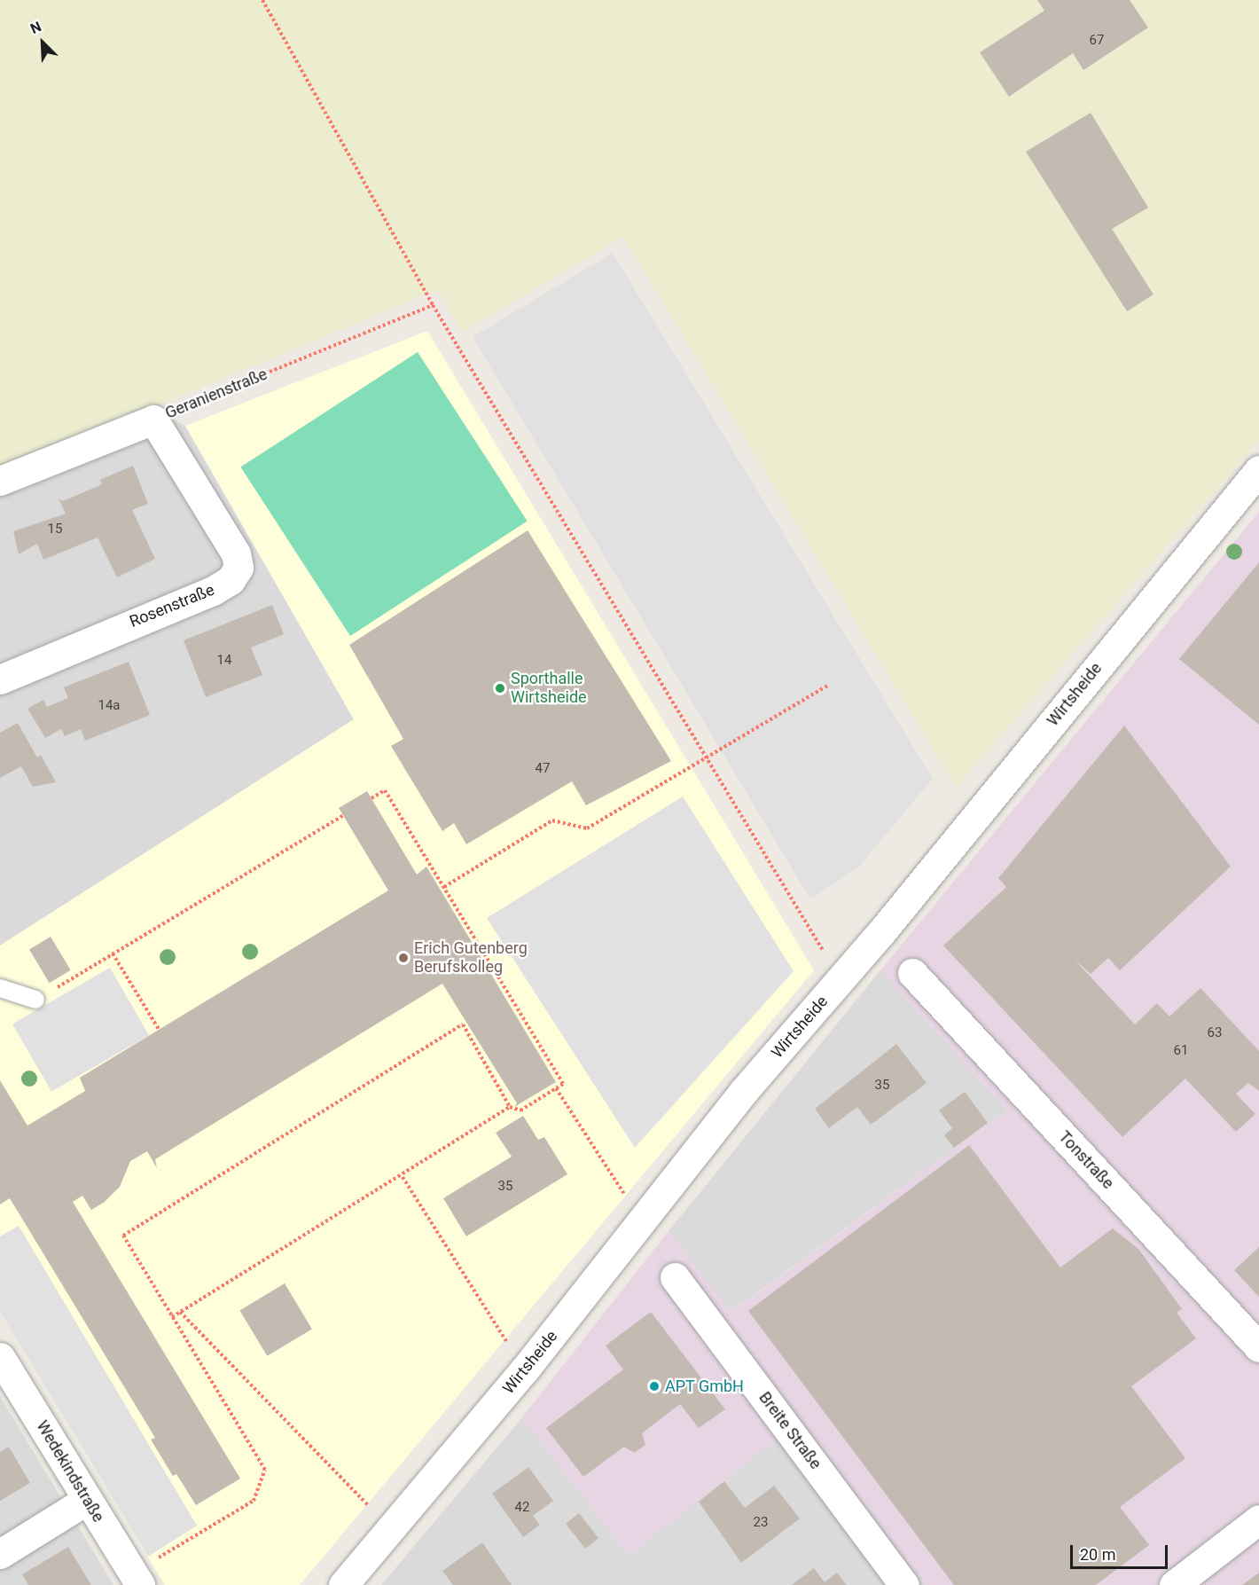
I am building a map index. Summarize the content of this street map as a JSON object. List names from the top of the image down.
{
  "streets": {
    "street": [
      "Geranienstraße",
      "Rosenstraße",
      "Wirtsheide",
      "Tonstraße",
      "Breite Straße",
      "Wedekindstraße"
    ]
  },
  "crossings": [
    ["Geranienstraße", "Rosenstraße"]
  ],
  "places": ["Sporthalle Wirtsheide", "Erich Gutenberg Berufskolleg", "APT GmbH"],
  "house_numbers": [
    "67",
    "15",
    "14",
    "14a",
    "47",
    "63",
    "61",
    "35",
    "35",
    "42",
    "23"
  ],
  "scale_bar": "20 m",
  "north": "top left"
}
